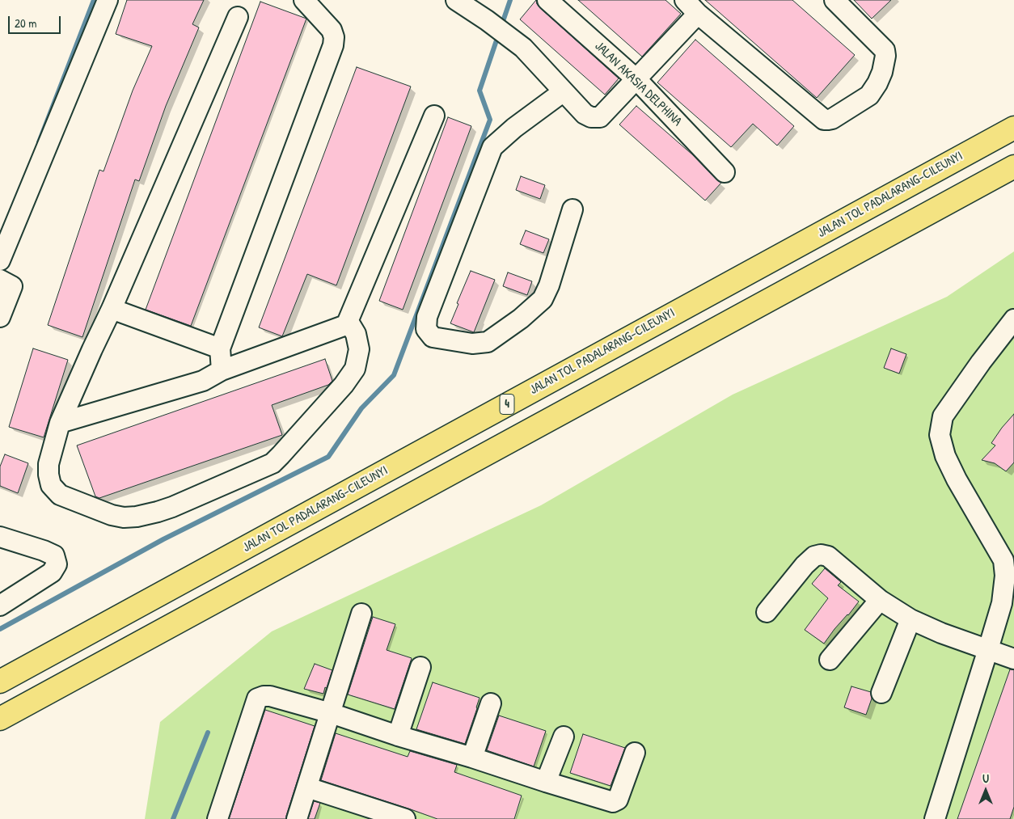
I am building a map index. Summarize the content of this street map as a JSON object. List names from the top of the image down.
{
  "streets": {
    "highway": ["JALAN TOL PADALARANG–CILEUNYI", "4"],
    "street": ["JALAN AKASIA DELPHINA"]
  },
  "scale_bar": "20 m",
  "north": "top"
}
